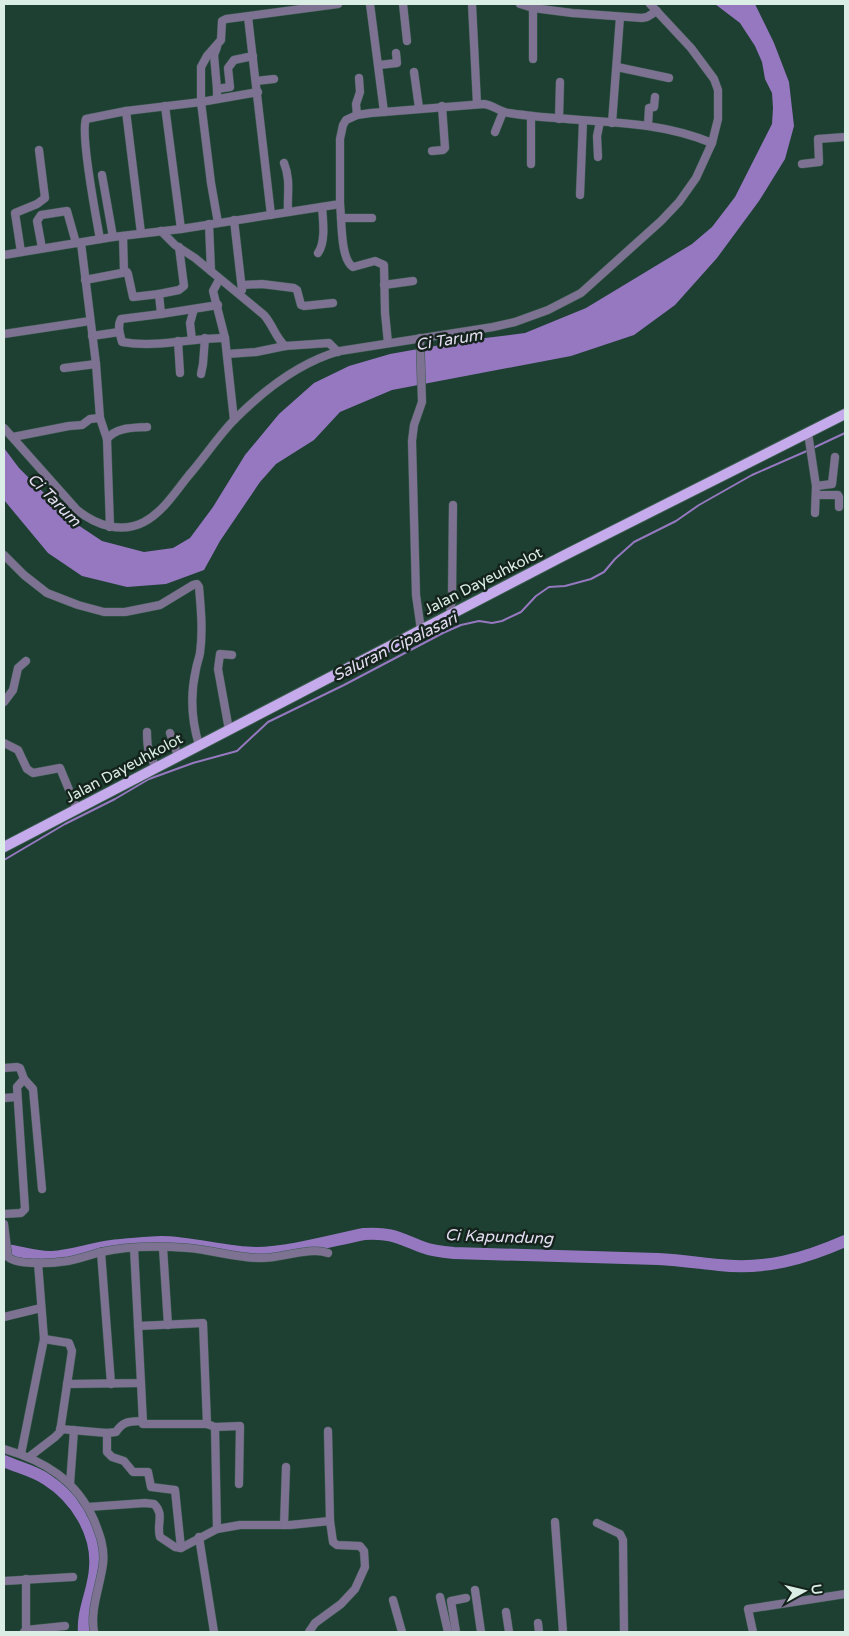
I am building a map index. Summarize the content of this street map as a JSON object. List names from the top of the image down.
{
  "streets": {
    "main road": ["Jalan Dayeuhkolot"]
  },
  "water": ["Ci Tarum", "Saluran Cipalasari", "Ci Kapundung"],
  "north": "right"
}
